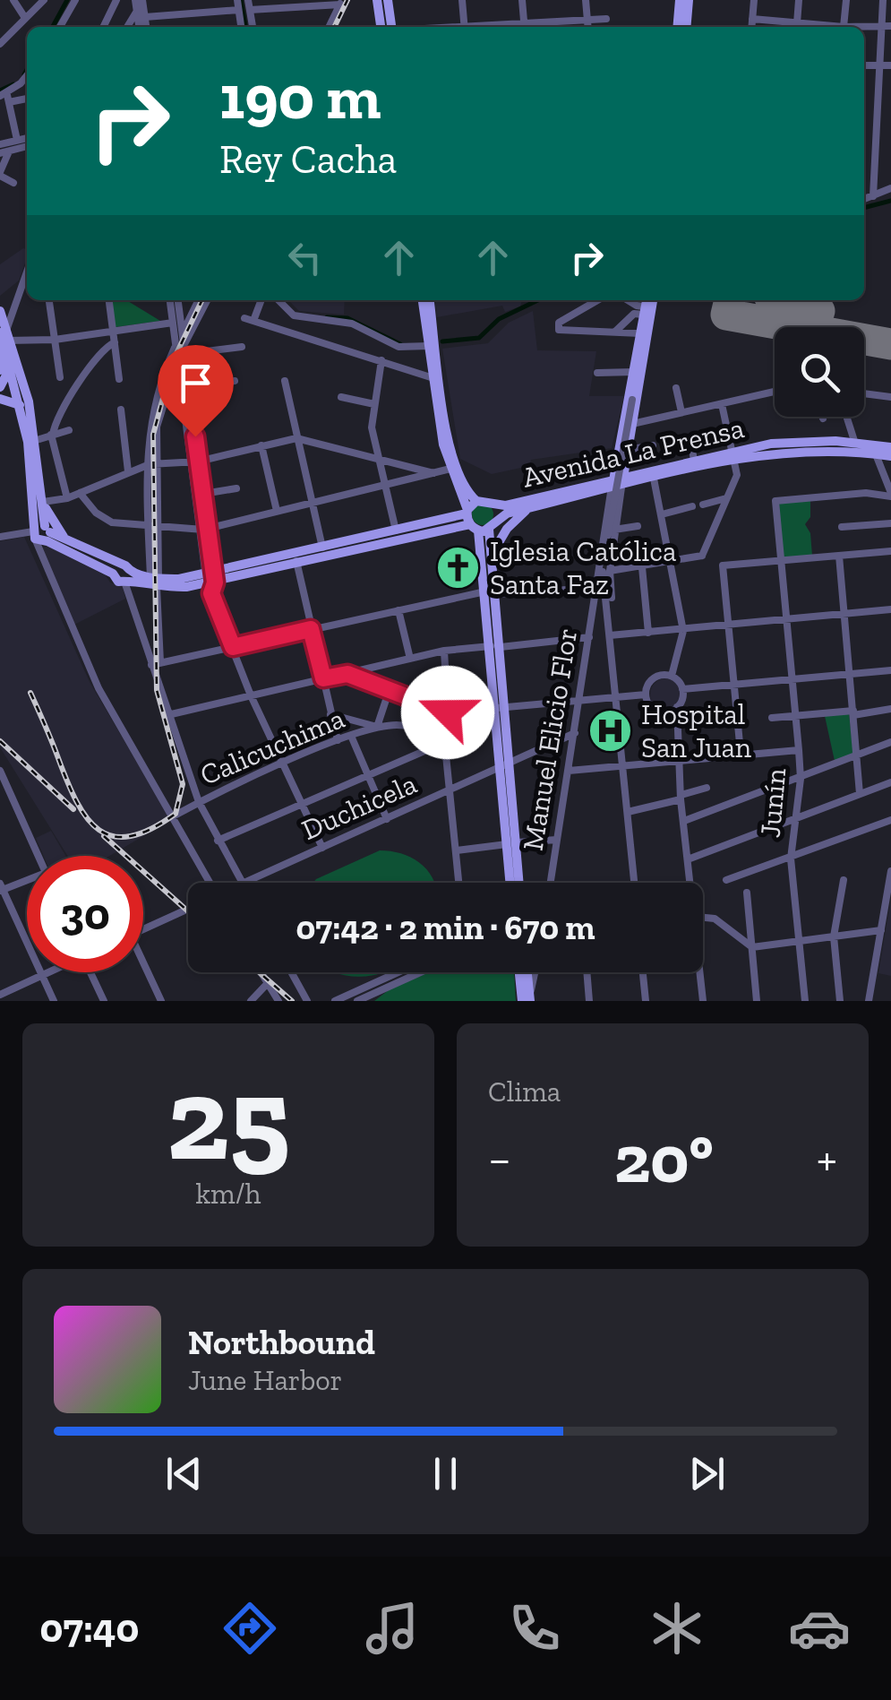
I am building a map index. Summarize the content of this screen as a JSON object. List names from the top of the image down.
{
  "streets": {
    "main road": ["Avenida La Prensa"],
    "street": [
      "Manuel Elicio Flor",
      "Calicuchima",
      "Junín",
      "Duchicela"
    ]
  },
  "crossings": [
    ["Avenida La Prensa", "Manuel Elicio Flor"],
    ["Manuel Elicio Flor", "Duchicela"]
  ],
  "places": {
    "church": ["Iglesia Católica Santa Faz"],
    "hospital": ["Hospital San Juan"]
  },
  "page": {
    "turn": ["190 m", "Rey Cacha"],
    "limit": "30",
    "trip": "07:42 · 2 min · 670 m",
    "tile": [
      ["25", "km/h"],
      "Clima"
    ],
    "heat": ["−", "20°", "+"],
    "song": ["Northbound", "June Harbor"],
    "tabs": "07:40"
  }
}
